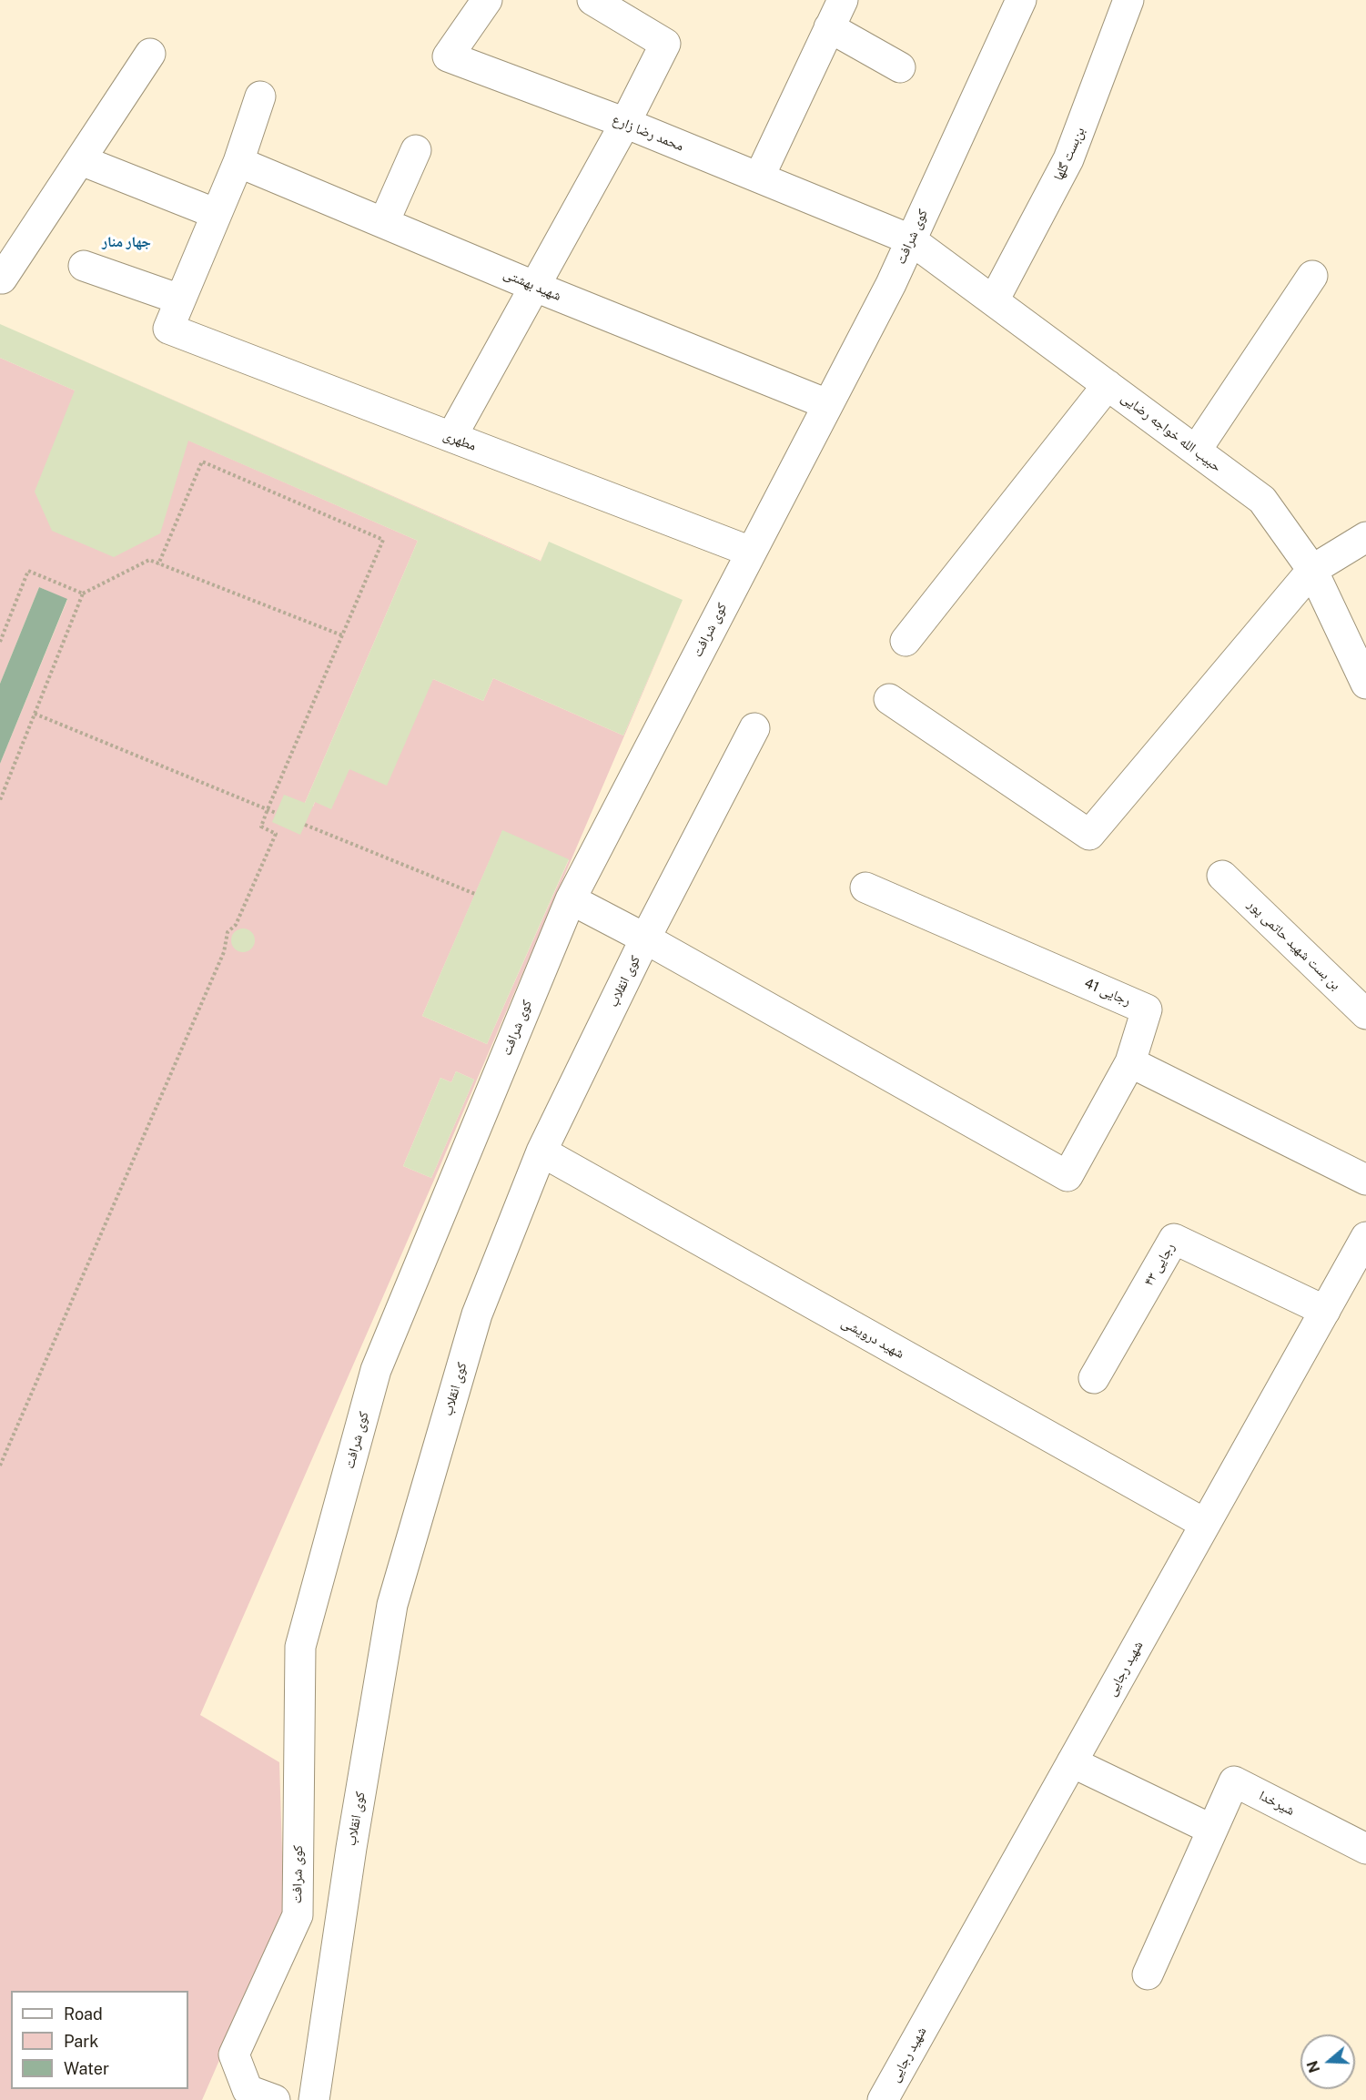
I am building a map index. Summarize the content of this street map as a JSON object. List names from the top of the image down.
{
  "streets": {
    "street": [
      "محمد رضا زارع",
      "بن‌بست گلها",
      "کوی شرافت",
      "شهید بهشتی",
      "حبیب الله خواجه رضایی",
      "مطهری",
      "بن بست شهید حاتمی پور",
      "کوی انقلاب",
      "رجایی 41",
      "رجایی ۴۳",
      "شهید درویشی",
      "شهید رجایی",
      "شیرخدا"
    ]
  },
  "crossings": [
    ["محمد رضا زارع", "کوی شرافت"],
    ["محمد رضا زارع", "حبیب الله خواجه رضایی"],
    ["بن‌بست گلها", "حبیب الله خواجه رضایی"],
    ["کوی شرافت", "شهید بهشتی"],
    ["کوی شرافت", "حبیب الله خواجه رضایی"],
    ["کوی شرافت", "مطهری"],
    ["کوی انقلاب", "شهید درویشی"],
    ["رجایی ۴۳", "شهید رجایی"],
    ["شهید درویشی", "شهید رجایی"]
  ],
  "districts": ["جهار منار"],
  "legend": ["Road", "Park", "Water"],
  "north": "left"
}
